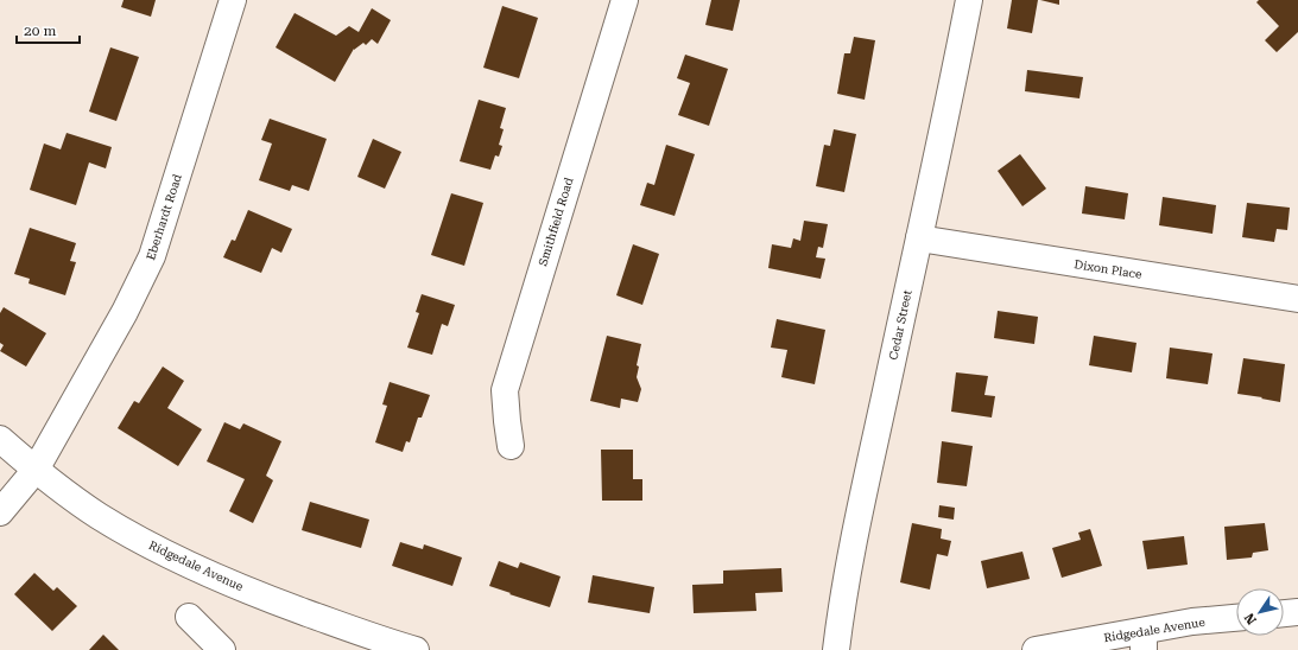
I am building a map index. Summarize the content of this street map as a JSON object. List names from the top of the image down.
{
  "streets": {
    "street": [
      "Eberhardt Road",
      "Smithfield Road",
      "Dixon Place",
      "Cedar Street",
      "Ridgedale Avenue"
    ]
  },
  "crossings": [
    ["Eberhardt Road", "Ridgedale Avenue"],
    ["Dixon Place", "Cedar Street"]
  ],
  "scale_bar": "20 m",
  "north": "bottom left"
}
